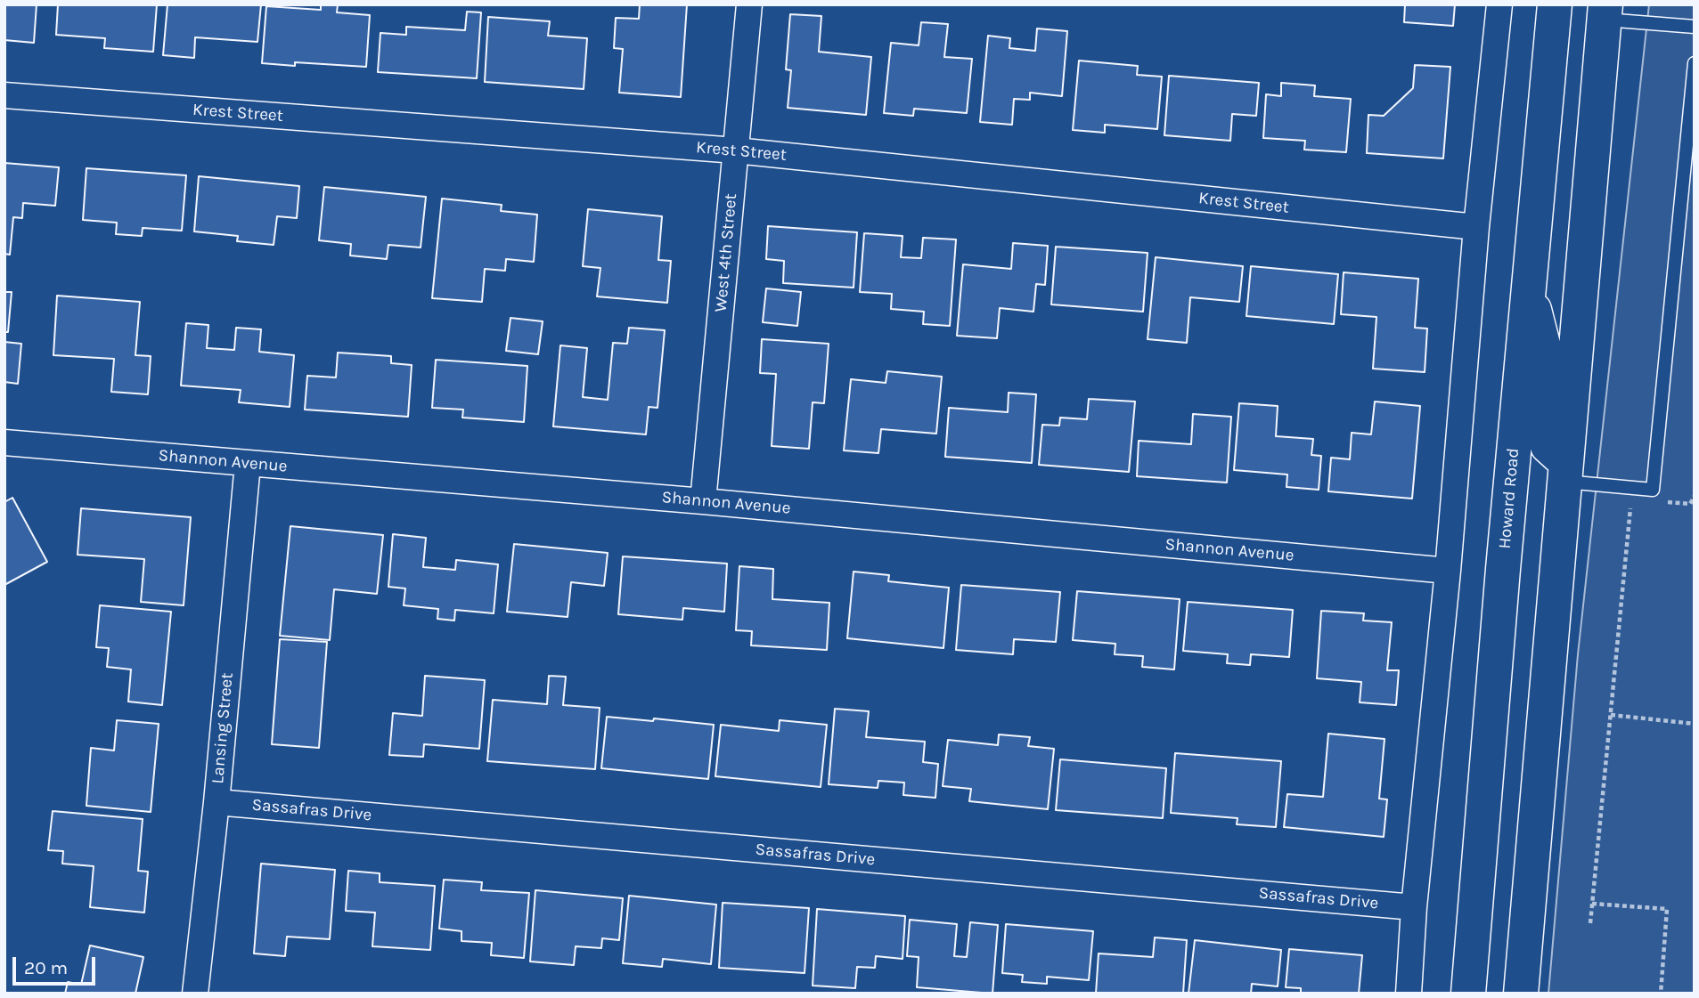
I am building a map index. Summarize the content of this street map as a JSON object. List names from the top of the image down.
{
  "streets": {
    "main road": ["Howard Road"],
    "street": [
      "Krest Street",
      "West 4th Street",
      "Shannon Avenue",
      "Lansing Street",
      "Sassafras Drive"
    ]
  },
  "crossings": [
    ["Krest Street", "West 4th Street"],
    ["West 4th Street", "Shannon Avenue"],
    ["Shannon Avenue", "Lansing Street"],
    ["Lansing Street", "Sassafras Drive"]
  ],
  "scale_bar": "20 m"
}
